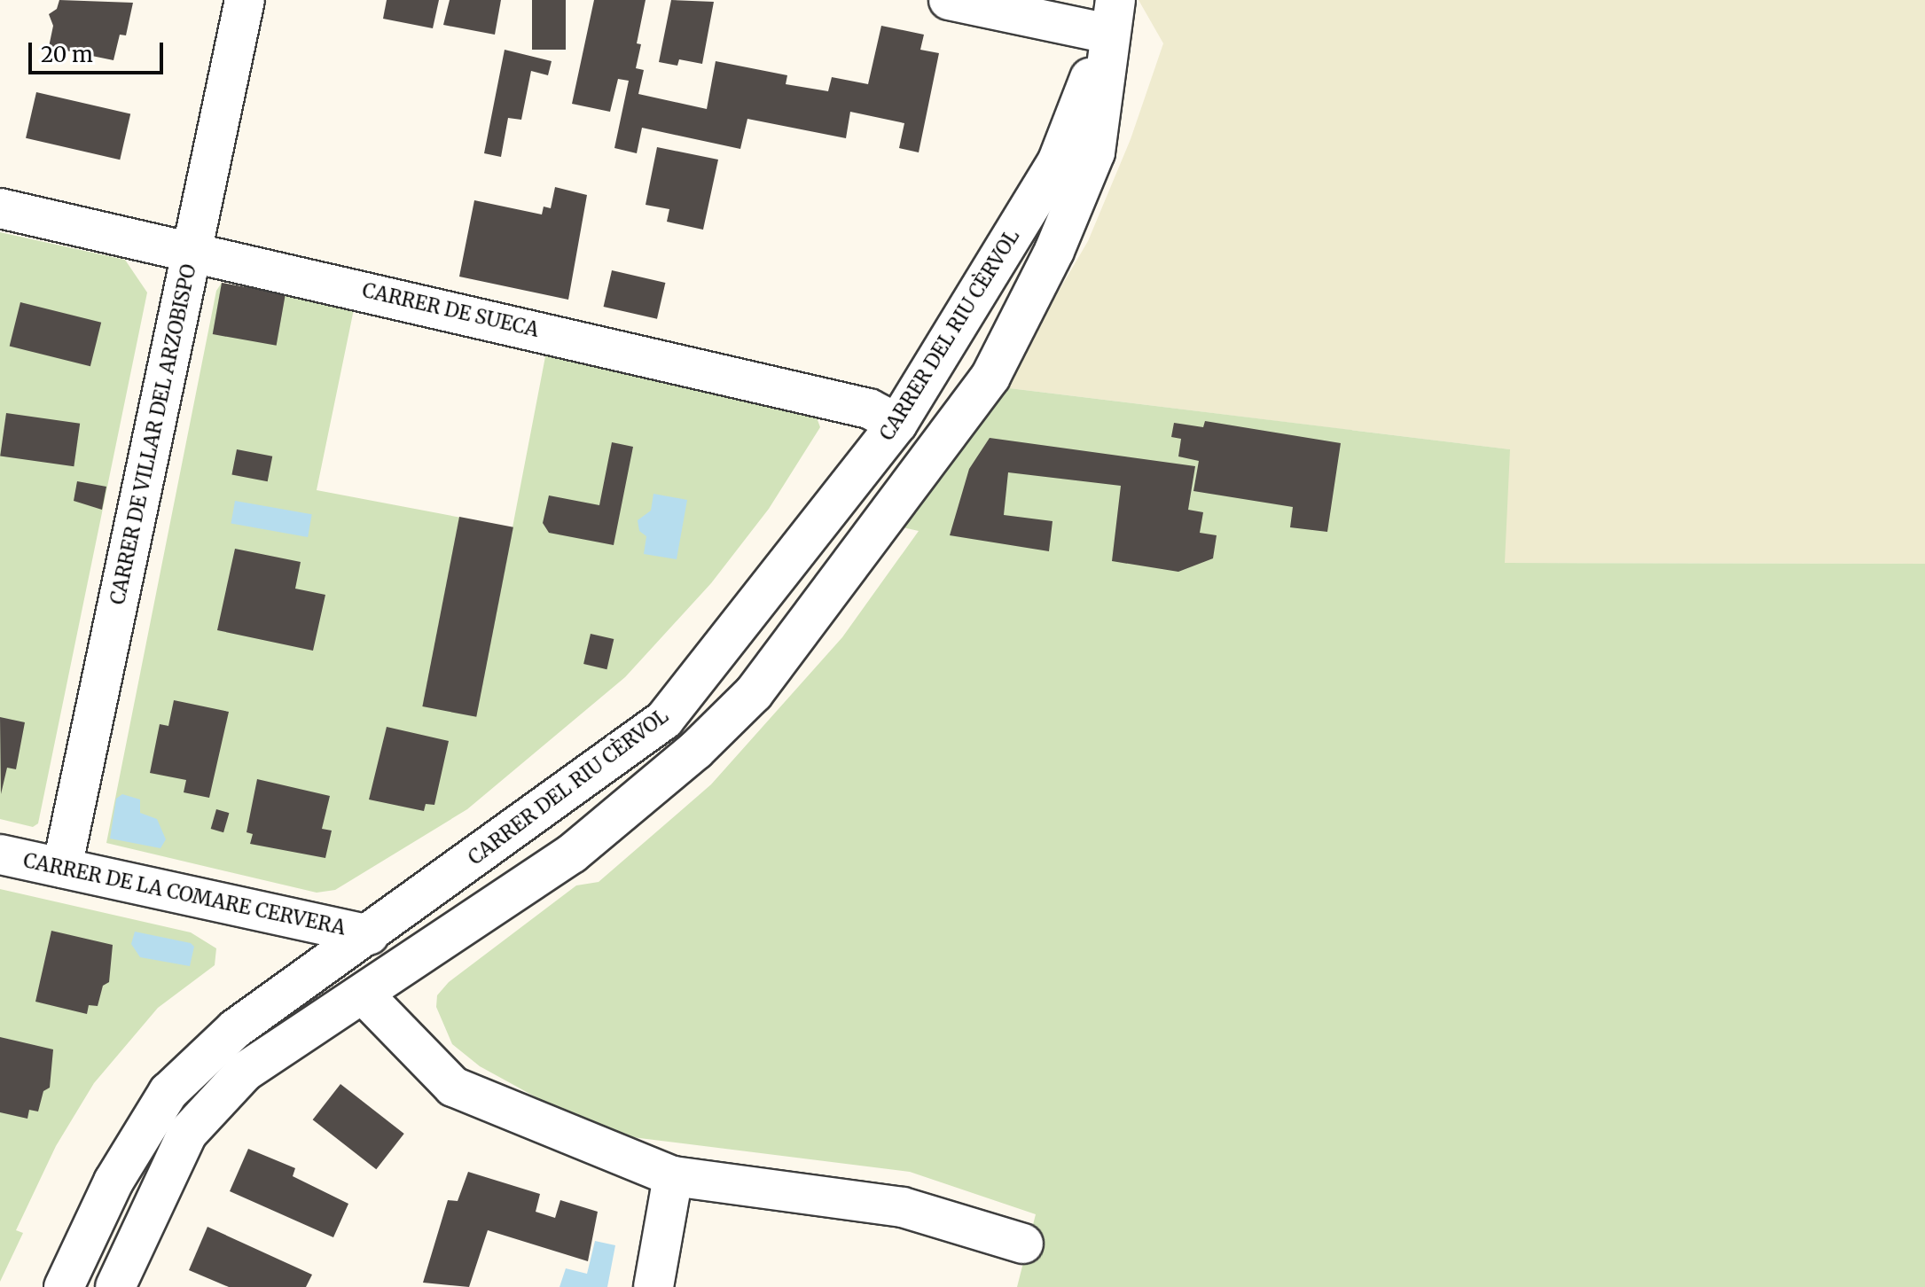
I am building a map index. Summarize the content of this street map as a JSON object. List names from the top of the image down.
{
  "streets": {
    "street": [
      "CARRER DE SUECA",
      "CARRER DEL RIU CÈRVOL",
      "CARRER DE VILLAR DEL ARZOBISPO",
      "CARRER DE LA COMARE CERVERA"
    ]
  },
  "crossings": [
    ["CARRER DE SUECA", "CARRER DEL RIU CÈRVOL"],
    ["CARRER DE SUECA", "CARRER DE VILLAR DEL ARZOBISPO"],
    ["CARRER DEL RIU CÈRVOL", "CARRER DE LA COMARE CERVERA"],
    ["CARRER DE VILLAR DEL ARZOBISPO", "CARRER DE LA COMARE CERVERA"]
  ],
  "scale_bar": "20 m"
}
